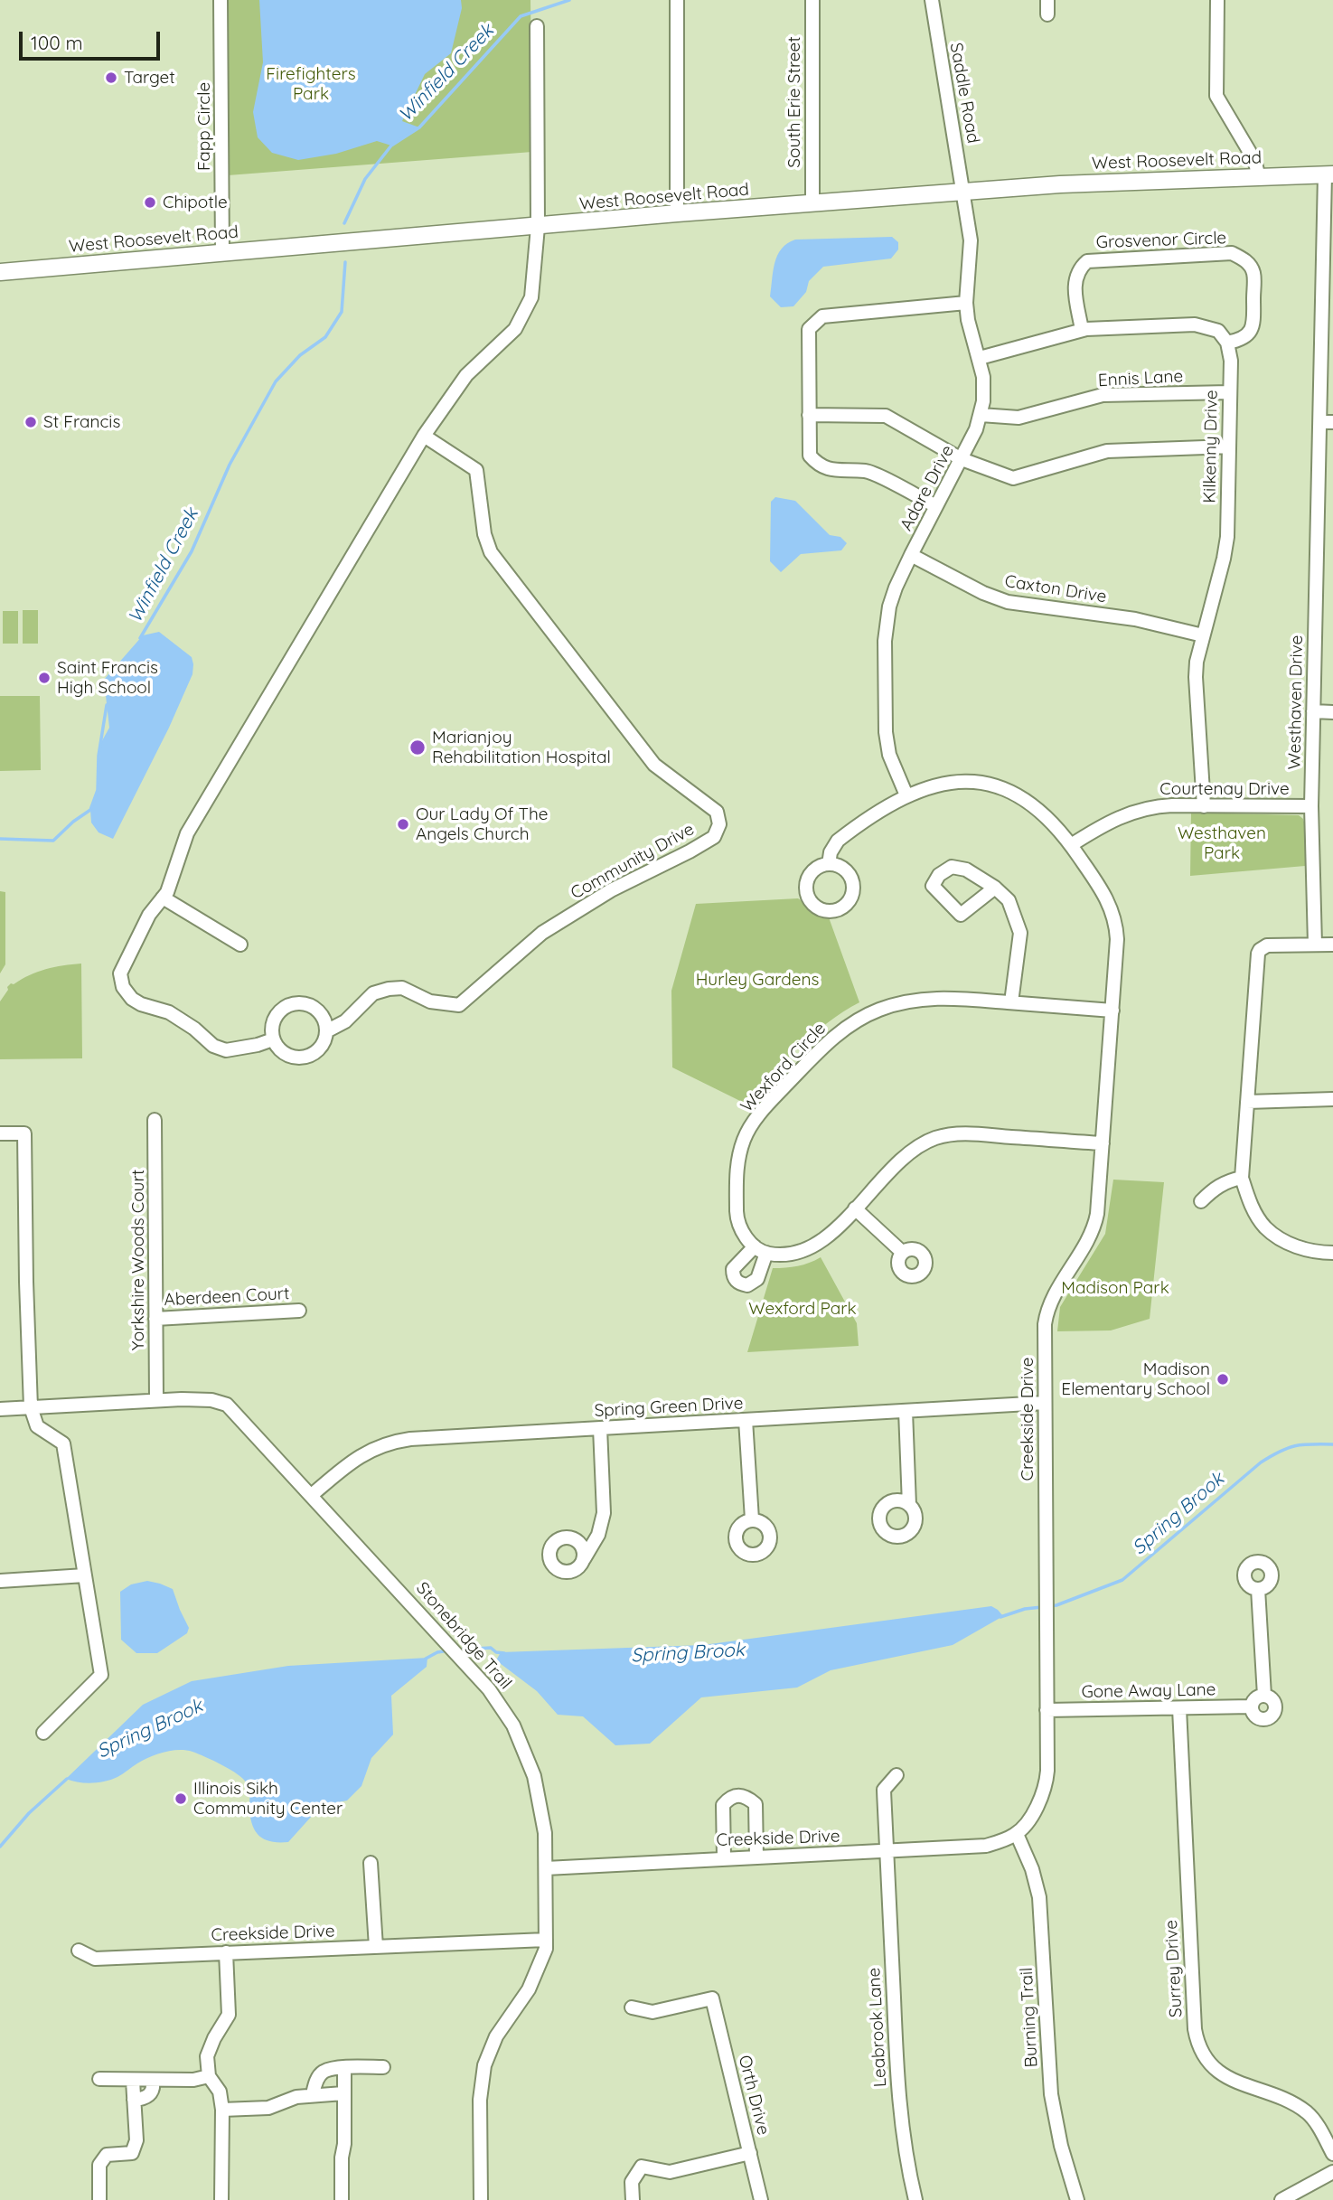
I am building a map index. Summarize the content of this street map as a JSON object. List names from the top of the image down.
{
  "streets": {
    "main road": ["West Roosevelt Road"],
    "street": [
      "Saddle Road",
      "South Erie Street",
      "Fapp Circle",
      "Grosvenor Circle",
      "Ennis Lane",
      "Kilkenny Drive",
      "Adare Drive",
      "Caxton Drive",
      "Westhaven Drive",
      "Courtenay Drive",
      "Community Drive",
      "Wexford Circle",
      "Yorkshire Woods Court",
      "Aberdeen Court",
      "Spring Green Drive",
      "Creekside Drive",
      "Stonebridge Trail",
      "Gone Away Lane",
      "Surrey Drive",
      "Burning Trail",
      "Leabrook Lane",
      "Orth Drive"
    ]
  },
  "crossings": [
    ["Saddle Road", "West Roosevelt Road"],
    ["Saddle Road", "Adare Drive"],
    ["South Erie Street", "West Roosevelt Road"],
    ["Fapp Circle", "West Roosevelt Road"],
    ["West Roosevelt Road", "Adare Drive"],
    ["West Roosevelt Road", "Westhaven Drive"],
    ["Grosvenor Circle", "Kilkenny Drive"],
    ["Ennis Lane", "Kilkenny Drive"],
    ["Ennis Lane", "Adare Drive"],
    ["Kilkenny Drive", "Caxton Drive"],
    ["Kilkenny Drive", "Courtenay Drive"],
    ["Adare Drive", "Caxton Drive"],
    ["Adare Drive", "Creekside Drive"],
    ["Westhaven Drive", "Courtenay Drive"],
    ["Courtenay Drive", "Creekside Drive"],
    ["Wexford Circle", "Creekside Drive"],
    ["Yorkshire Woods Court", "Aberdeen Court"],
    ["Yorkshire Woods Court", "Stonebridge Trail"],
    ["Spring Green Drive", "Creekside Drive"],
    ["Spring Green Drive", "Stonebridge Trail"],
    ["Creekside Drive", "Stonebridge Trail"],
    ["Creekside Drive", "Gone Away Lane"],
    ["Creekside Drive", "Burning Trail"],
    ["Creekside Drive", "Leabrook Lane"],
    ["Gone Away Lane", "Surrey Drive"]
  ],
  "water": ["Winfield Creek", "Spring Brook"],
  "parks": [
    "Firefighters Park",
    "Westhaven Park",
    "Hurley Gardens",
    "Madison Park",
    "Wexford Park"
  ],
  "places": [
    "Target",
    "Chipotle",
    "St Francis",
    "Saint Francis High School",
    "Marianjoy Rehabilitation Hospital",
    "Our Lady Of The Angels Church",
    "Madison Elementary School",
    "Illinois Sikh Community Center"
  ],
  "scale_bar": "100 m"
}
